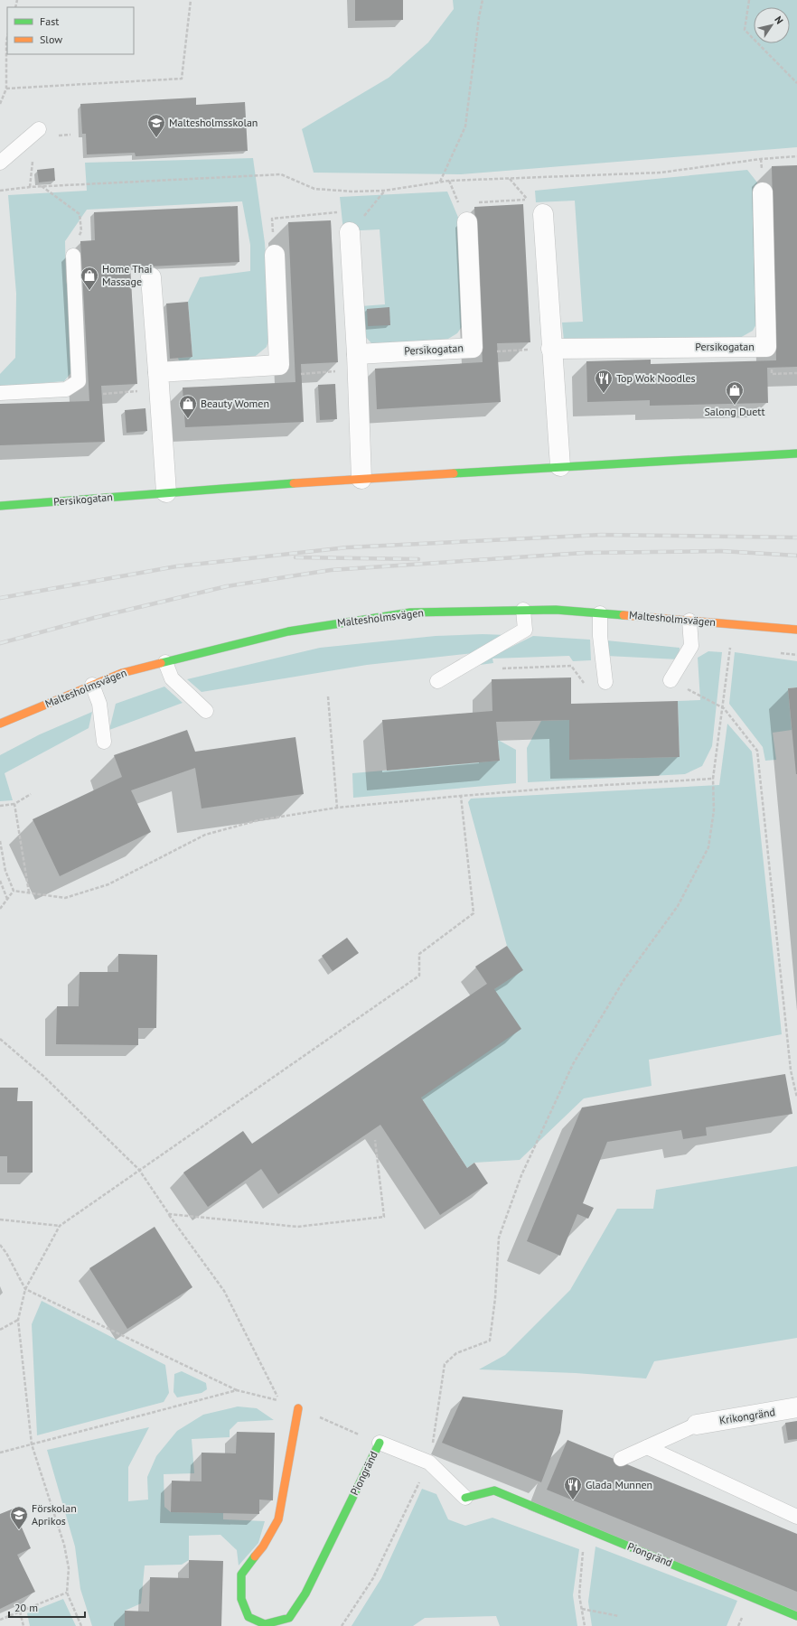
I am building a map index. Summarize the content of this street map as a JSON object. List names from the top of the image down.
{
  "streets": {
    "street": [
      "Persikogatan",
      "Maltesholmsvägen",
      "Krikongränd",
      "Piongränd"
    ]
  },
  "places": {
    "school or university": ["Maltesholmsskolan", "Förskolan Aprikos"],
    "shop": ["Home Thai Massage", "Salong Duett", "Beauty Women"],
    "restaurant": ["Top Wok Noodles", "Glada Munnen"]
  },
  "legend": ["Fast", "Slow"],
  "scale_bar": "20 m",
  "north": "top right"
}
